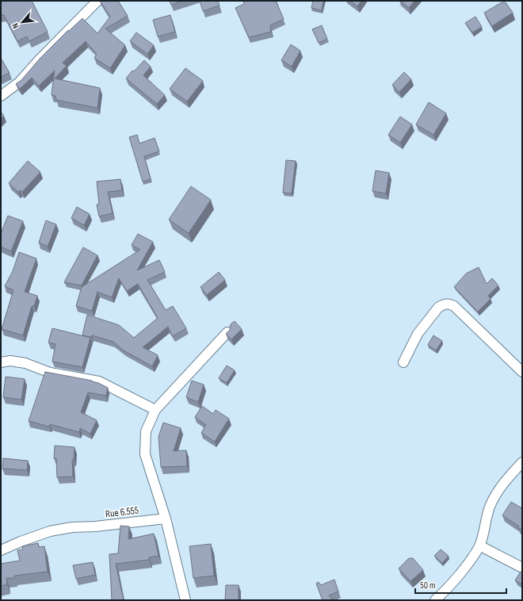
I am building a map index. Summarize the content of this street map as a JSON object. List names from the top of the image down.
{
  "streets": {
    "street": ["Rue 6.555"]
  },
  "scale_bar": "50 m",
  "north": "bottom left"
}
